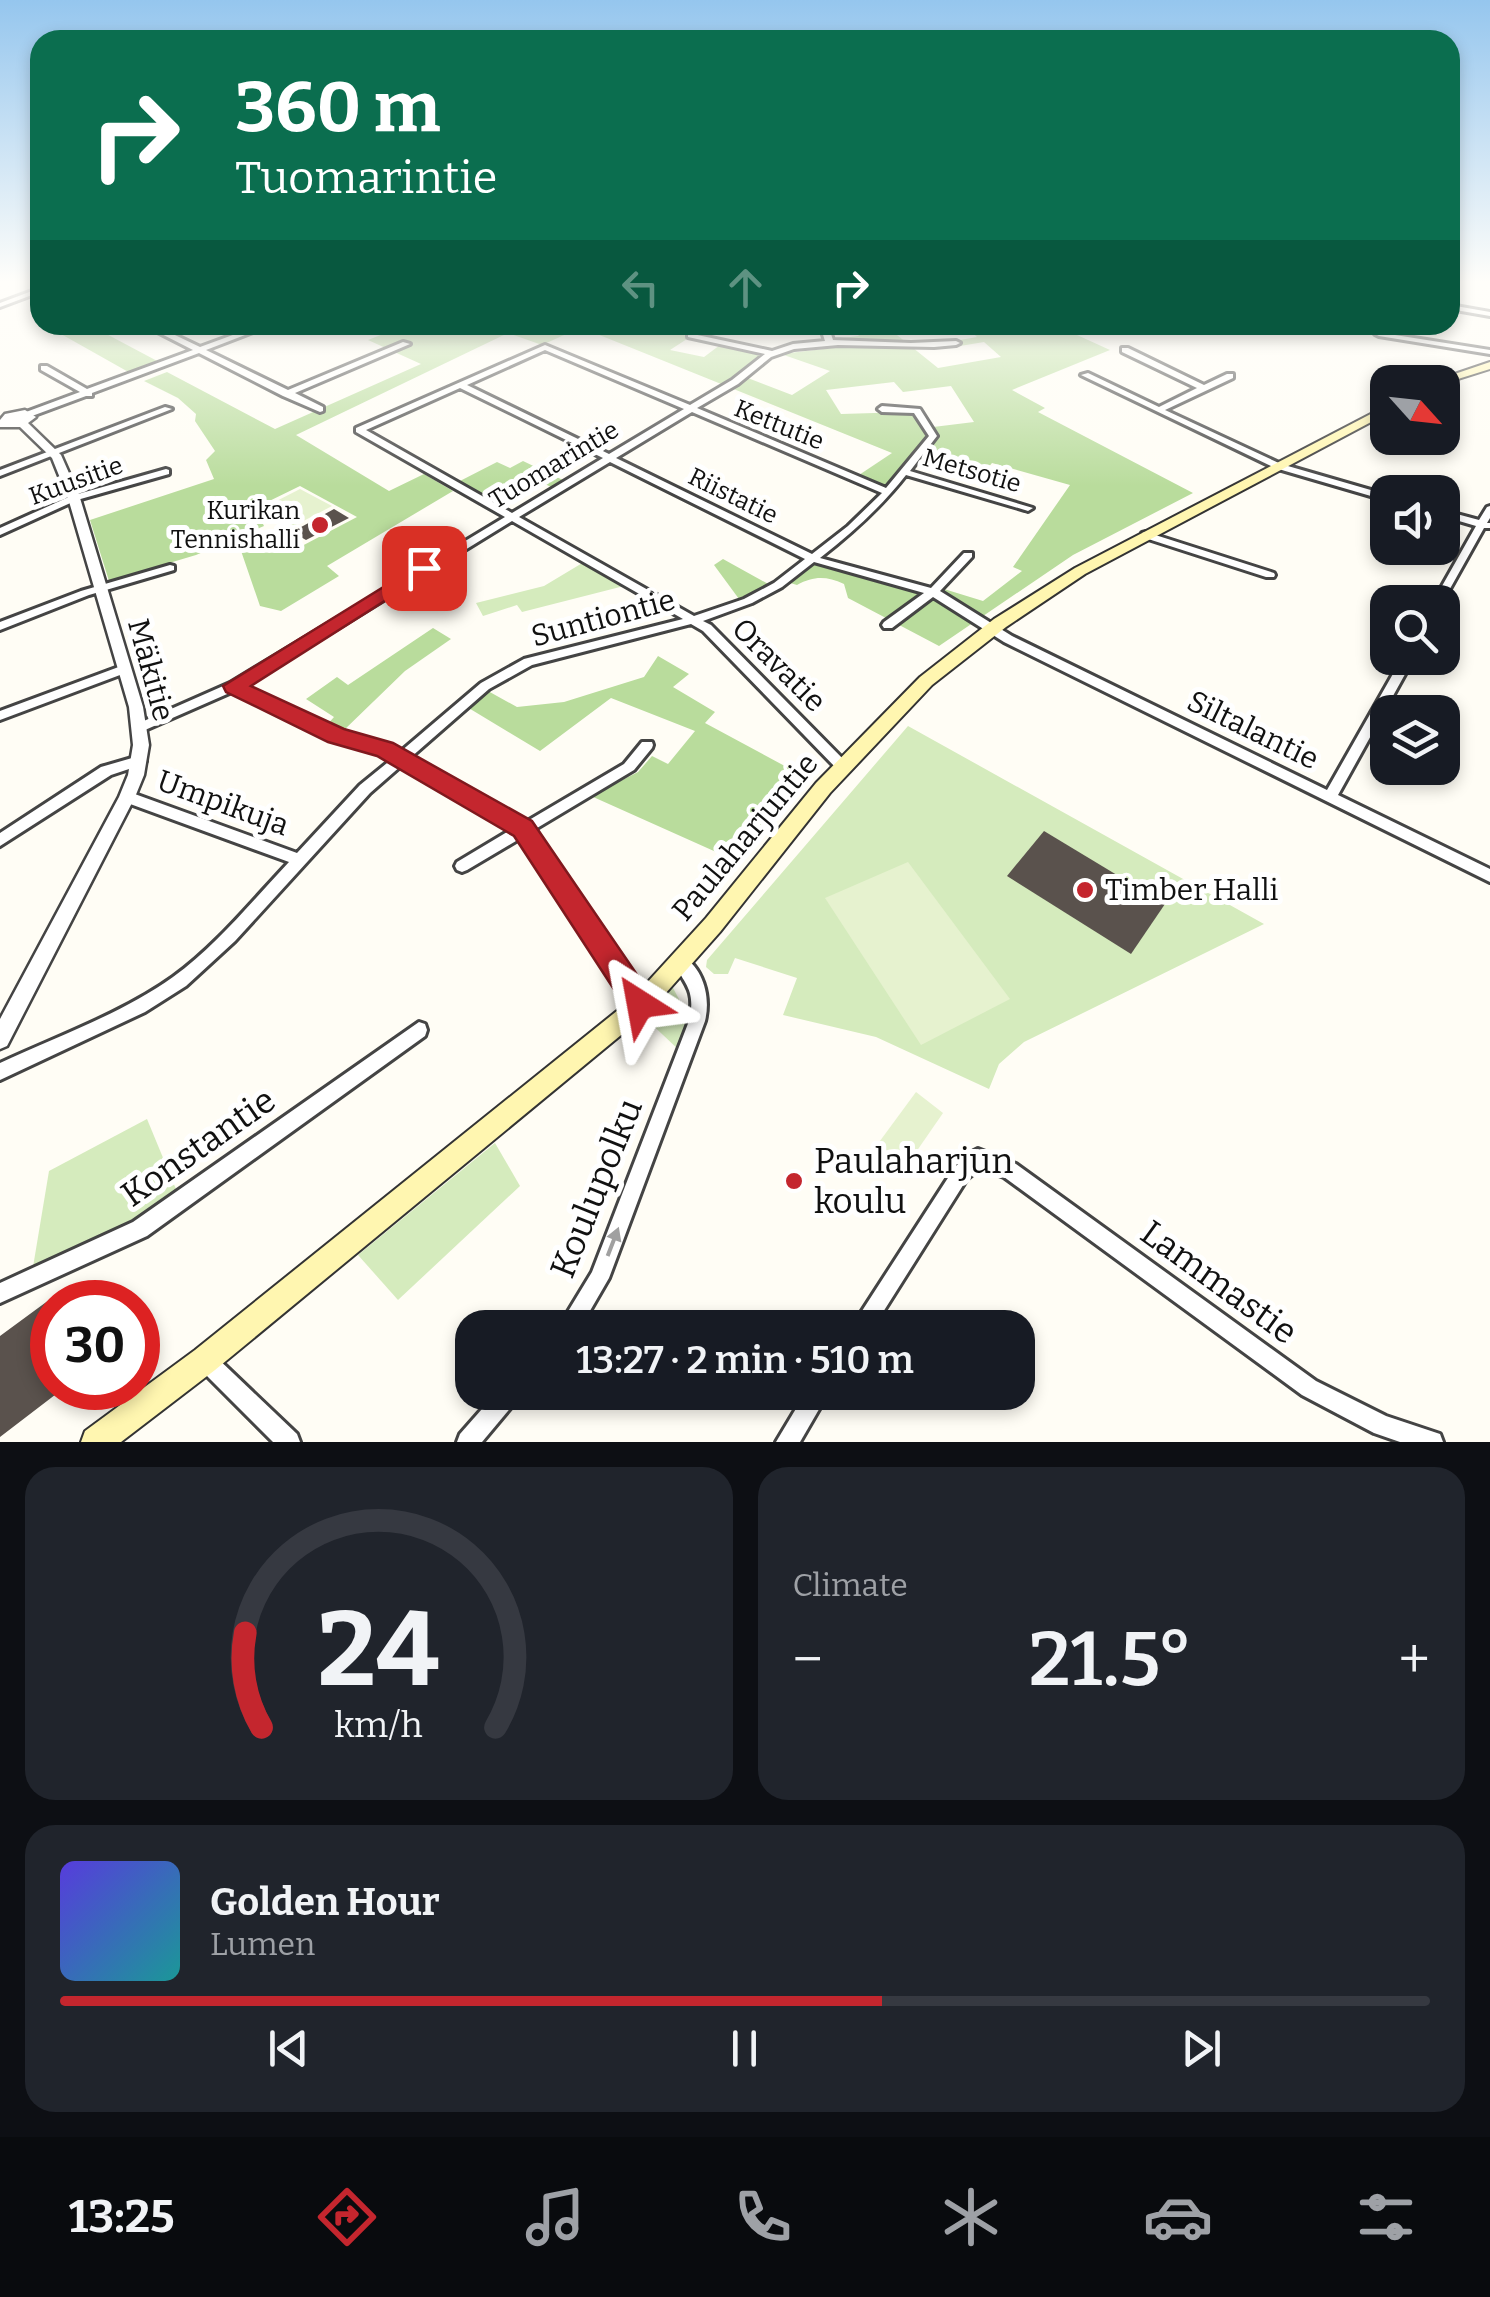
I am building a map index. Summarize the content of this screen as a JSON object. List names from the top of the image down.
{
  "streets": {
    "main road": ["Paulaharjuntie"],
    "street": [
      "Kettutie",
      "Tuomarintie",
      "Metsotie",
      "Kuusitie",
      "Riistatie",
      "Suntiontie",
      "Oravatie",
      "Mäkitie",
      "Siltalantie",
      "Umpikuja",
      "Konstantie",
      "Koulupolku",
      "Lammastie"
    ]
  },
  "crossings": [
    ["Kettutie", "Tuomarintie"],
    ["Kettutie", "Riistatie"],
    ["Kettutie", "Suntiontie"],
    ["Kettutie", "Oravatie"],
    ["Tuomarintie", "Riistatie"],
    ["Tuomarintie", "Oravatie"],
    ["Tuomarintie", "Mäkitie"],
    ["Metsotie", "Suntiontie"],
    ["Kuusitie", "Mäkitie"],
    ["Riistatie", "Suntiontie"],
    ["Riistatie", "Oravatie"],
    ["Riistatie", "Siltalantie"],
    ["Riistatie", "Paulaharjuntie"],
    ["Suntiontie", "Oravatie"],
    ["Suntiontie", "Umpikuja"],
    ["Oravatie", "Paulaharjuntie"],
    ["Mäkitie", "Umpikuja"],
    ["Siltalantie", "Paulaharjuntie"],
    ["Paulaharjuntie", "Koulupolku"]
  ],
  "one_way": ["Koulupolku"],
  "places": ["Kurikan Tennishalli", "Timber Halli", "Paulaharjun koulu"],
  "north": "bottom right",
  "page": {
    "turn": ["360 m", "Tuomarintie"],
    "limit": "30",
    "trip": "13:27 · 2 min · 510 m",
    "tile": "Climate",
    "heat": ["−", "21.5°", "+"],
    "song": ["Golden Hour", "Lumen"],
    "tabs": "13:25",
    "gauge": ["24", "km/h"]
  }
}
